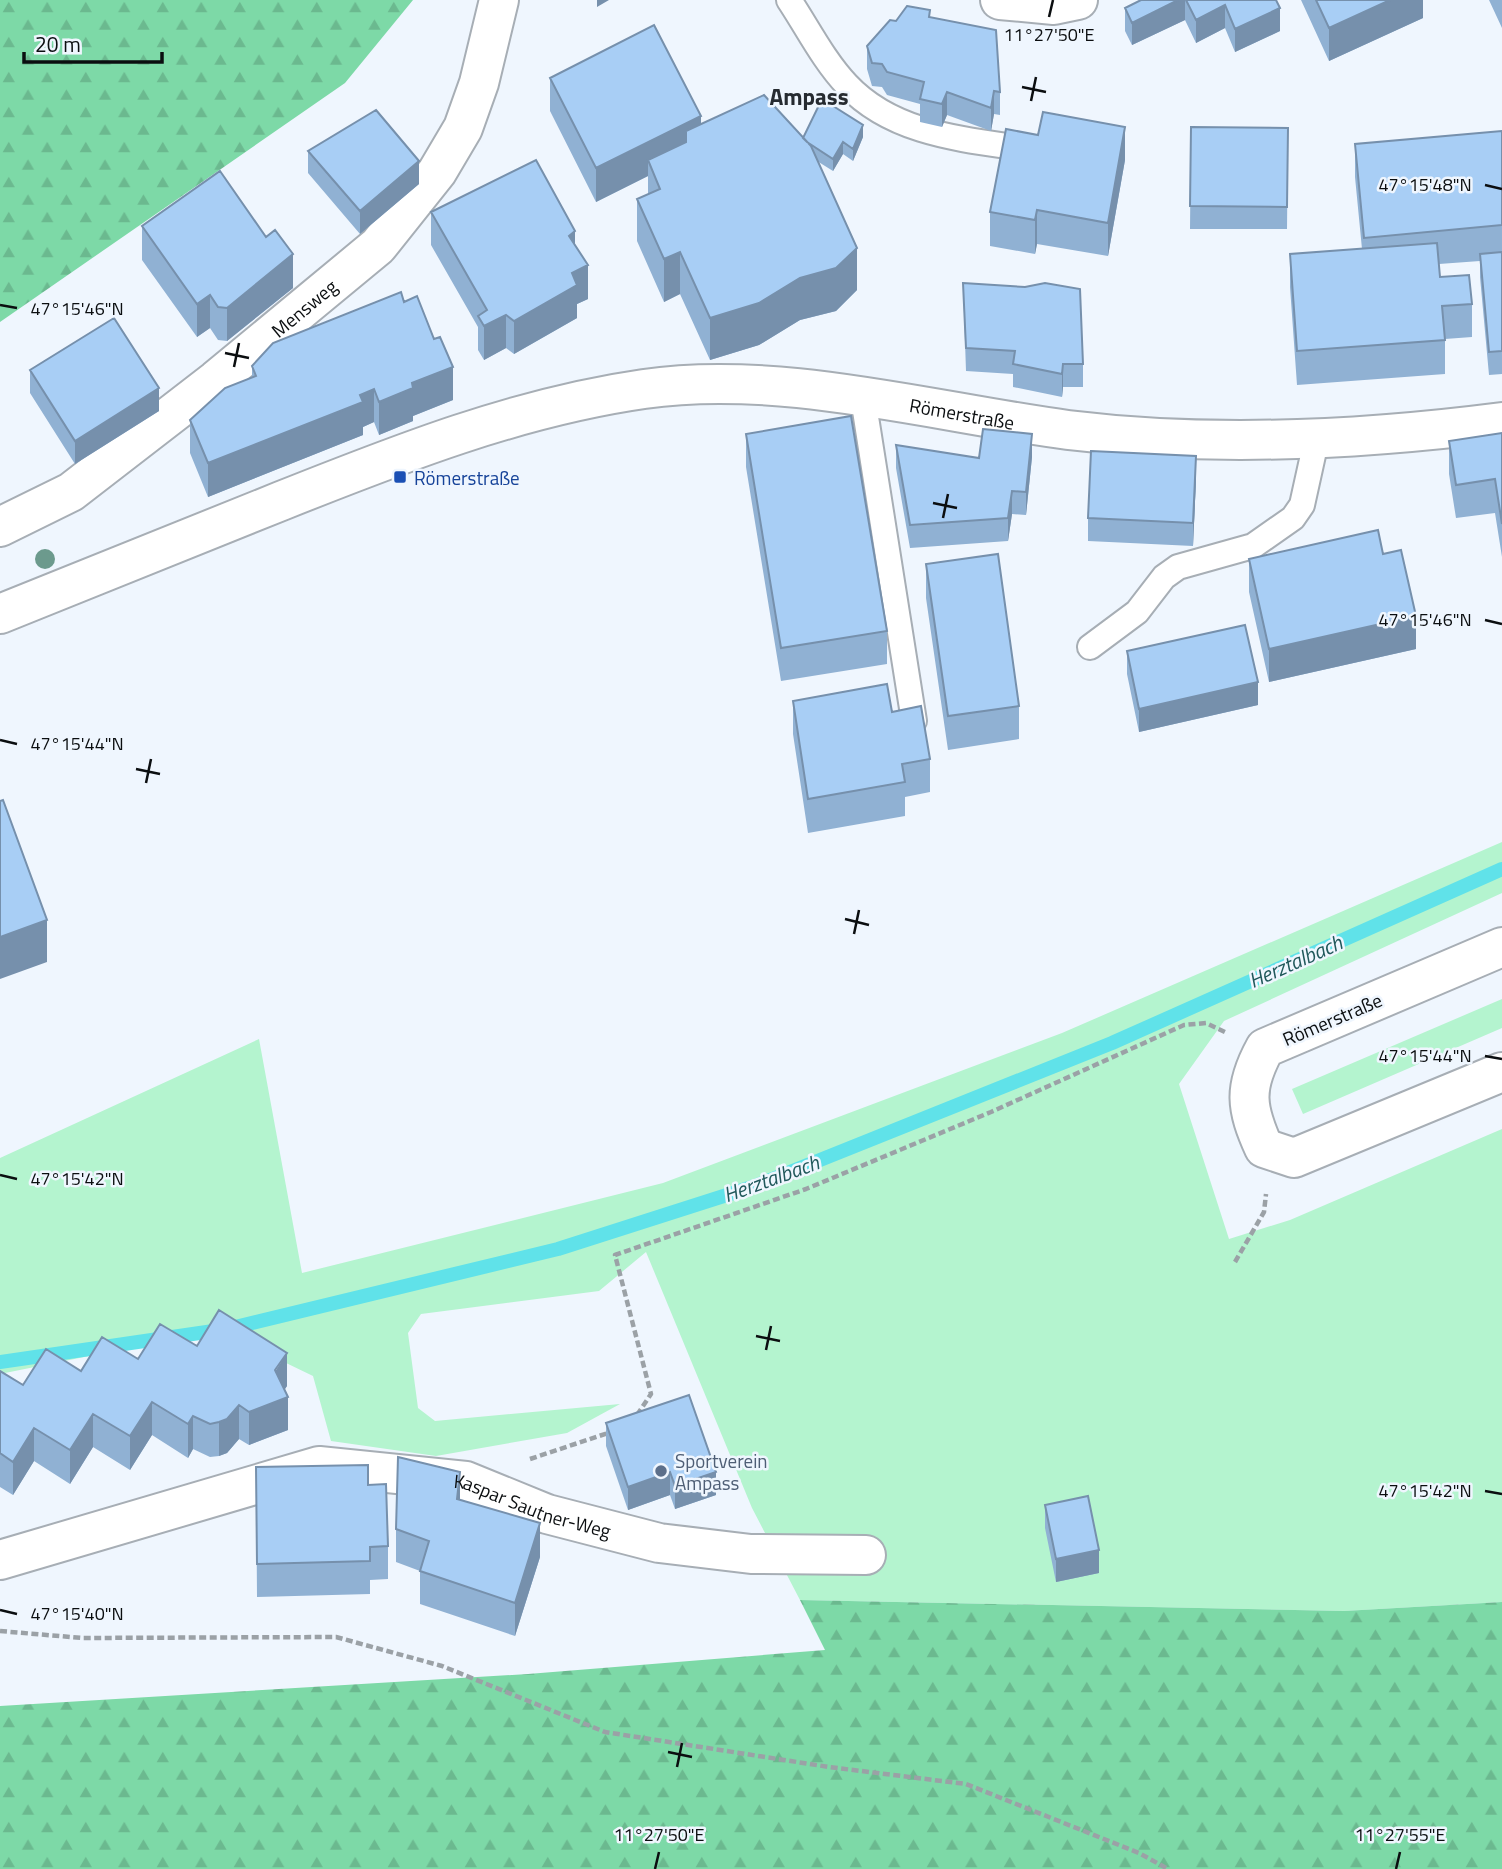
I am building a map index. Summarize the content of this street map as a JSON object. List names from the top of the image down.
{
  "streets": {
    "street": ["Mensweg", "Römerstraße", "Kaspar Sautner-Weg"]
  },
  "districts": ["Ampass"],
  "water": ["Herztalbach"],
  "places": {
    "transit": ["Römerstraße"],
    "other": ["Sportverein Ampass"]
  },
  "scale_bar": "20 m",
  "coordinates": [
    "11°27'50\"E",
    "47°15'48\"N",
    "47°15'46\"N",
    "47°15'44\"N",
    "47°15'42\"N",
    "47°15'40\"N",
    "11°27'55\"E"
  ]
}
